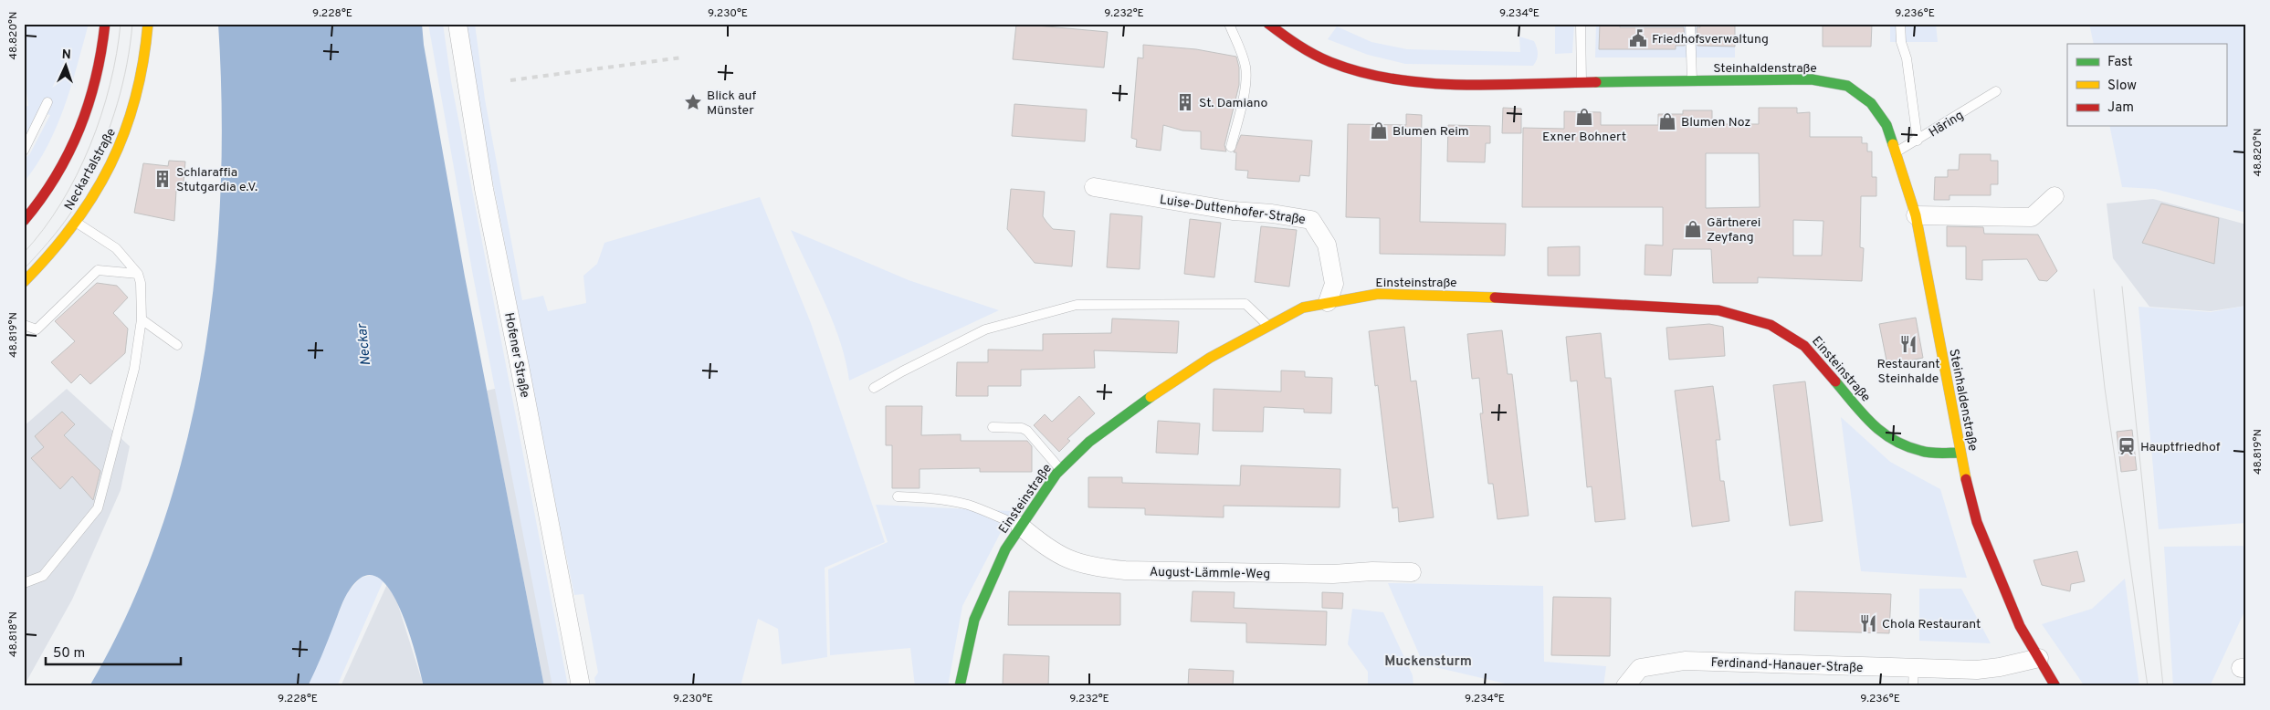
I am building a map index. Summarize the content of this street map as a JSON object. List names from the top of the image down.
{
  "streets": {
    "street": [
      "Steinhaldenstraße",
      "Neckartalstraße",
      "Luise-Duttenhofer-Straße",
      "Einsteinstraße",
      "Hofener Straße",
      "August-Lämmle-Weg",
      "Ferdinand-Hanauer-Straße"
    ],
    "lane": ["Häring"]
  },
  "crossings": [
    ["Steinhaldenstraße", "Häring"],
    ["Steinhaldenstraße", "Einsteinstraße"],
    ["Steinhaldenstraße", "Ferdinand-Hanauer-Straße"],
    ["Luise-Duttenhofer-Straße", "Einsteinstraße"],
    ["Einsteinstraße", "August-Lämmle-Weg"]
  ],
  "districts": ["Muckensturm"],
  "water": ["Neckar"],
  "places": {
    "public building": ["Friedhofsverwaltung"],
    "place": ["Blick auf Münster"],
    "building": ["St. Damiano", "Schlaraffia Stutgardia e.V."],
    "shop": [
      "Exner Bohnert",
      "Blumen Noz",
      "Blumen Reim",
      "Gärtnerei Zeyfang"
    ],
    "restaurant": ["Restaurant Steinhalde", "Chola Restaurant"],
    "station": ["Hauptfriedhof"]
  },
  "legend": ["Fast", "Slow", "Jam"],
  "scale_bar": "50 m",
  "north": "top",
  "coordinates": [
    "9.228°E",
    "9.230°E",
    "9.232°E",
    "9.234°E",
    "9.236°E",
    "48.820°N",
    "48.819°N",
    "48.818°N"
  ]
}
